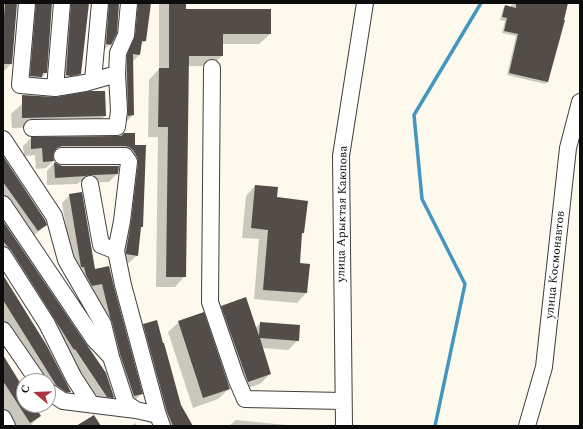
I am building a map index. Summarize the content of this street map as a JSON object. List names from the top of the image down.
{
  "streets": {
    "street": ["улица Арыктая Каюпова", "улица Космонавтов"]
  },
  "north": "left"
}
